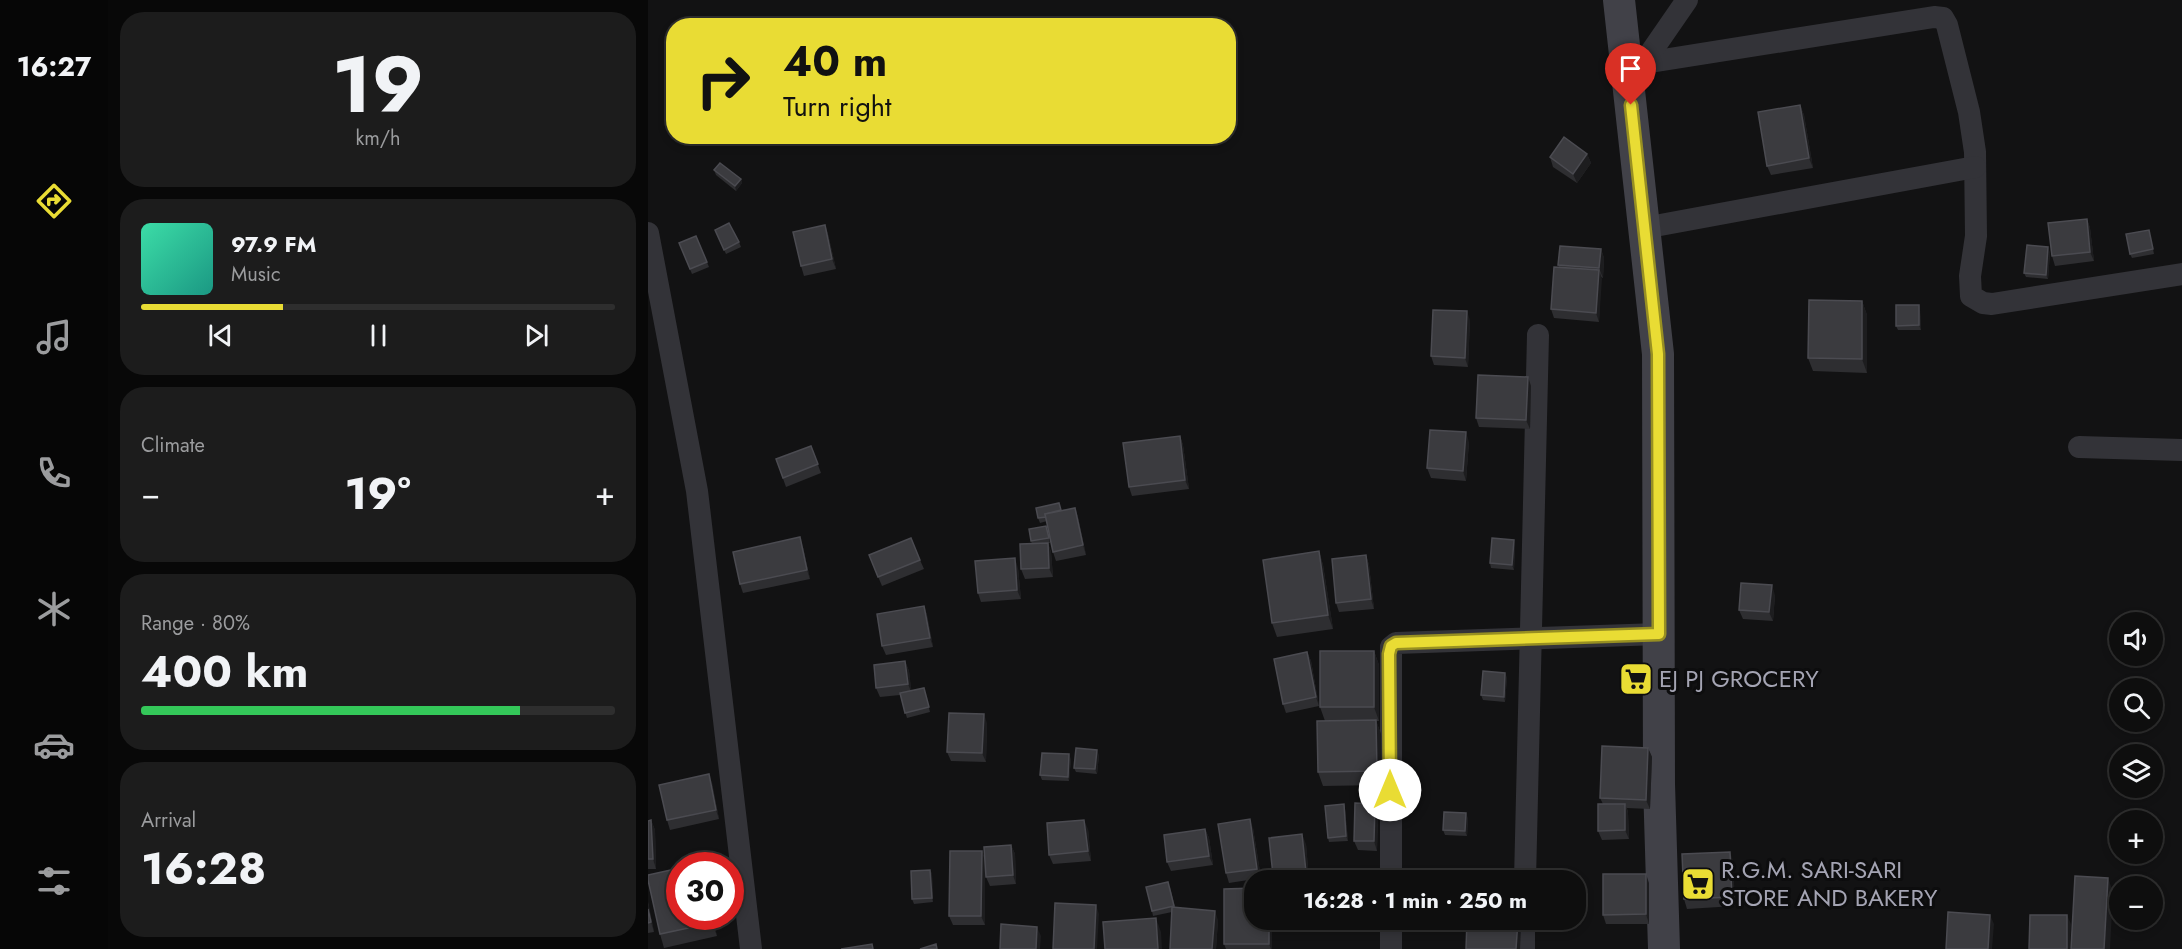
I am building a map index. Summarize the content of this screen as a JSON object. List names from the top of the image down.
{
  "places": {
    "supermarket": ["EJ PJ GROCERY", "R.G.M. SARI-SARI STORE AND BAKERY"]
  },
  "page": {
    "tabs": "16:27",
    "tile": [
      ["19", "km/h"],
      "Climate",
      ["Range · 80%", "400 km"],
      ["Arrival", "16:28"]
    ],
    "turn": ["40 m", "Turn right"],
    "song": ["97.9 FM", "Music"],
    "heat": ["−", "19°", "+"],
    "map_buttons": ["+", "−"],
    "limit": "30",
    "trip": "16:28 · 1 min · 250 m"
  }
}
